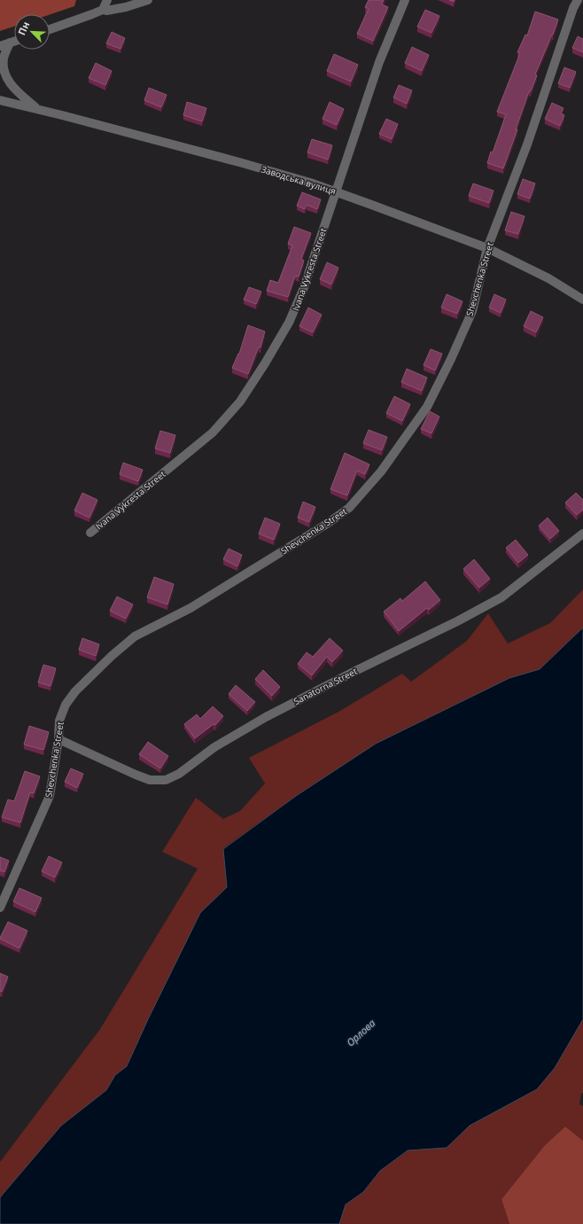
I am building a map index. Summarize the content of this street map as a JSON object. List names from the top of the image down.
{
  "streets": {
    "street": [
      "Заводська вулиця",
      "Ivana Vykresta Street",
      "Shevchenka Street",
      "Sanatorna Street"
    ]
  },
  "crossings": [
    ["Заводська вулиця", "Ivana Vykresta Street"],
    ["Заводська вулиця", "Shevchenka Street"],
    ["Shevchenka Street", "Sanatorna Street"]
  ],
  "water": ["Орлова"],
  "north": "top left"
}
